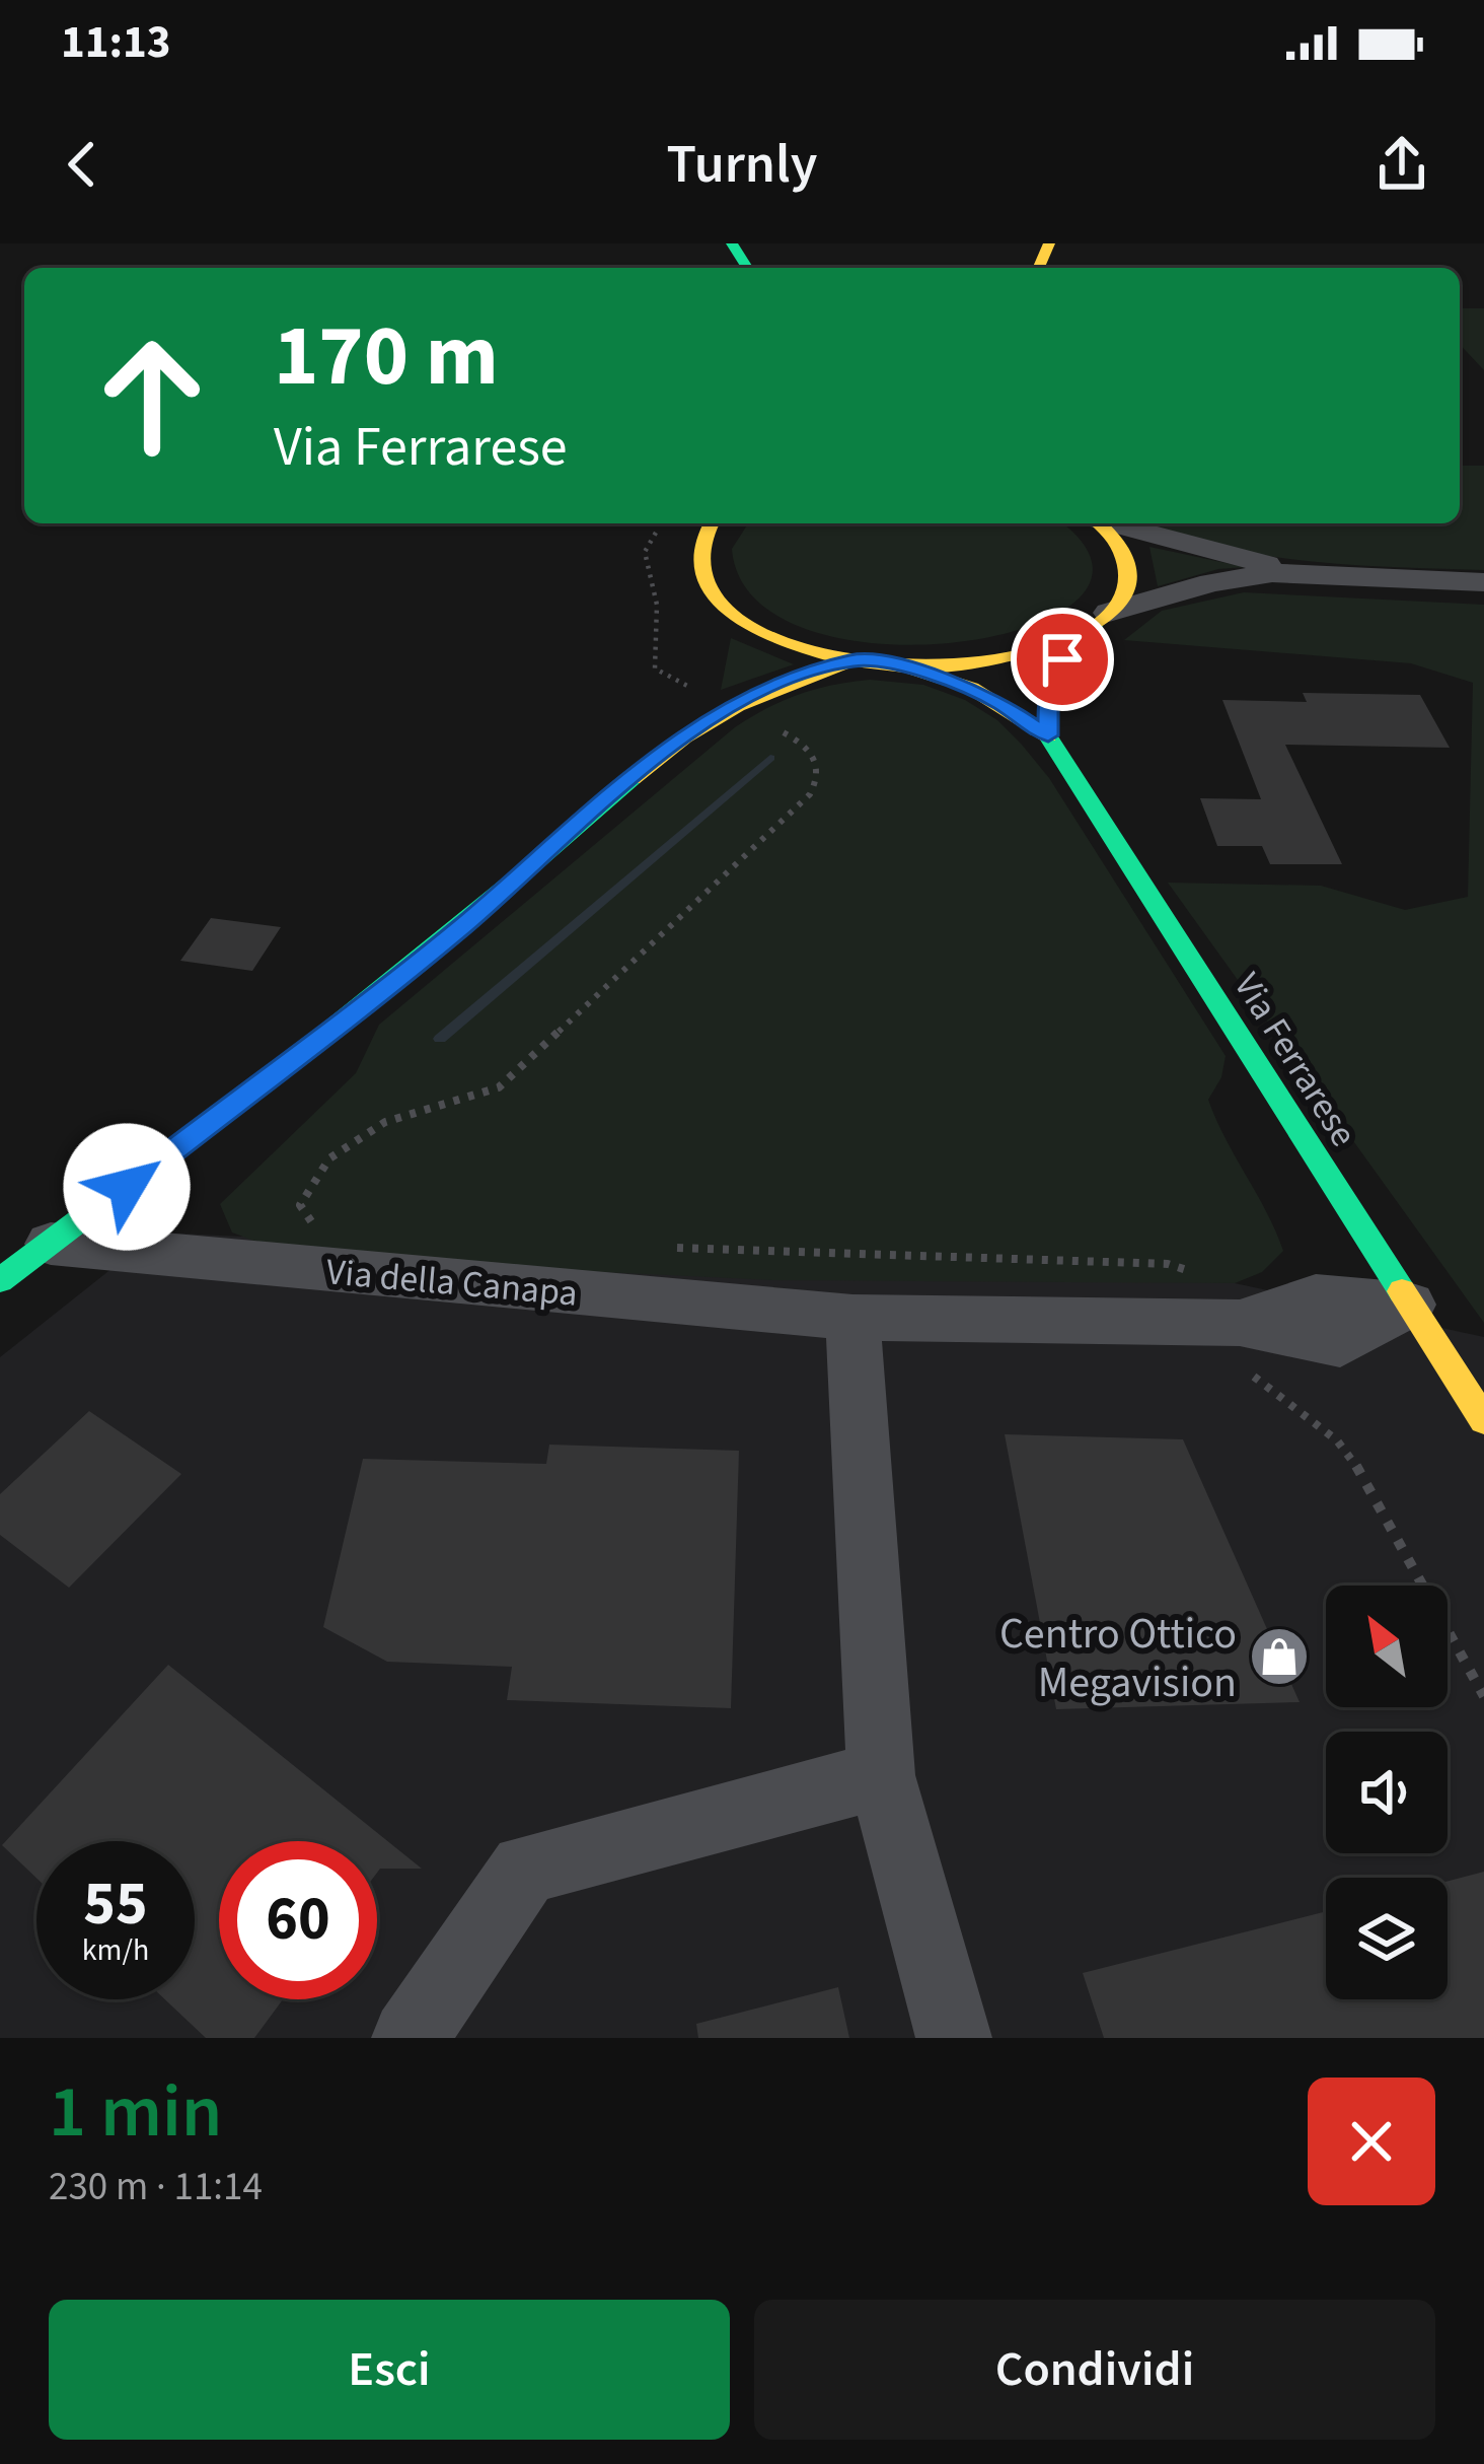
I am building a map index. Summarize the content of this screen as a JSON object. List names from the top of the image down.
{
  "streets": {
    "main road": ["Via Ferrarese"],
    "street": ["Via della Canapa"]
  },
  "crossings": [
    ["Via Ferrarese", "Via della Canapa"]
  ],
  "places": {
    "shop": ["Centro Ottico Megavision"]
  },
  "north": "top left",
  "page": {
    "status": "11:13",
    "header": "Turnly",
    "turn": ["170 m", "Via Ferrarese"],
    "speed": "55 km/h",
    "limit": "60",
    "heading": ["1 min", "230 m · 11:14"],
    "buttons": ["Esci", "Condividi"]
  }
}
